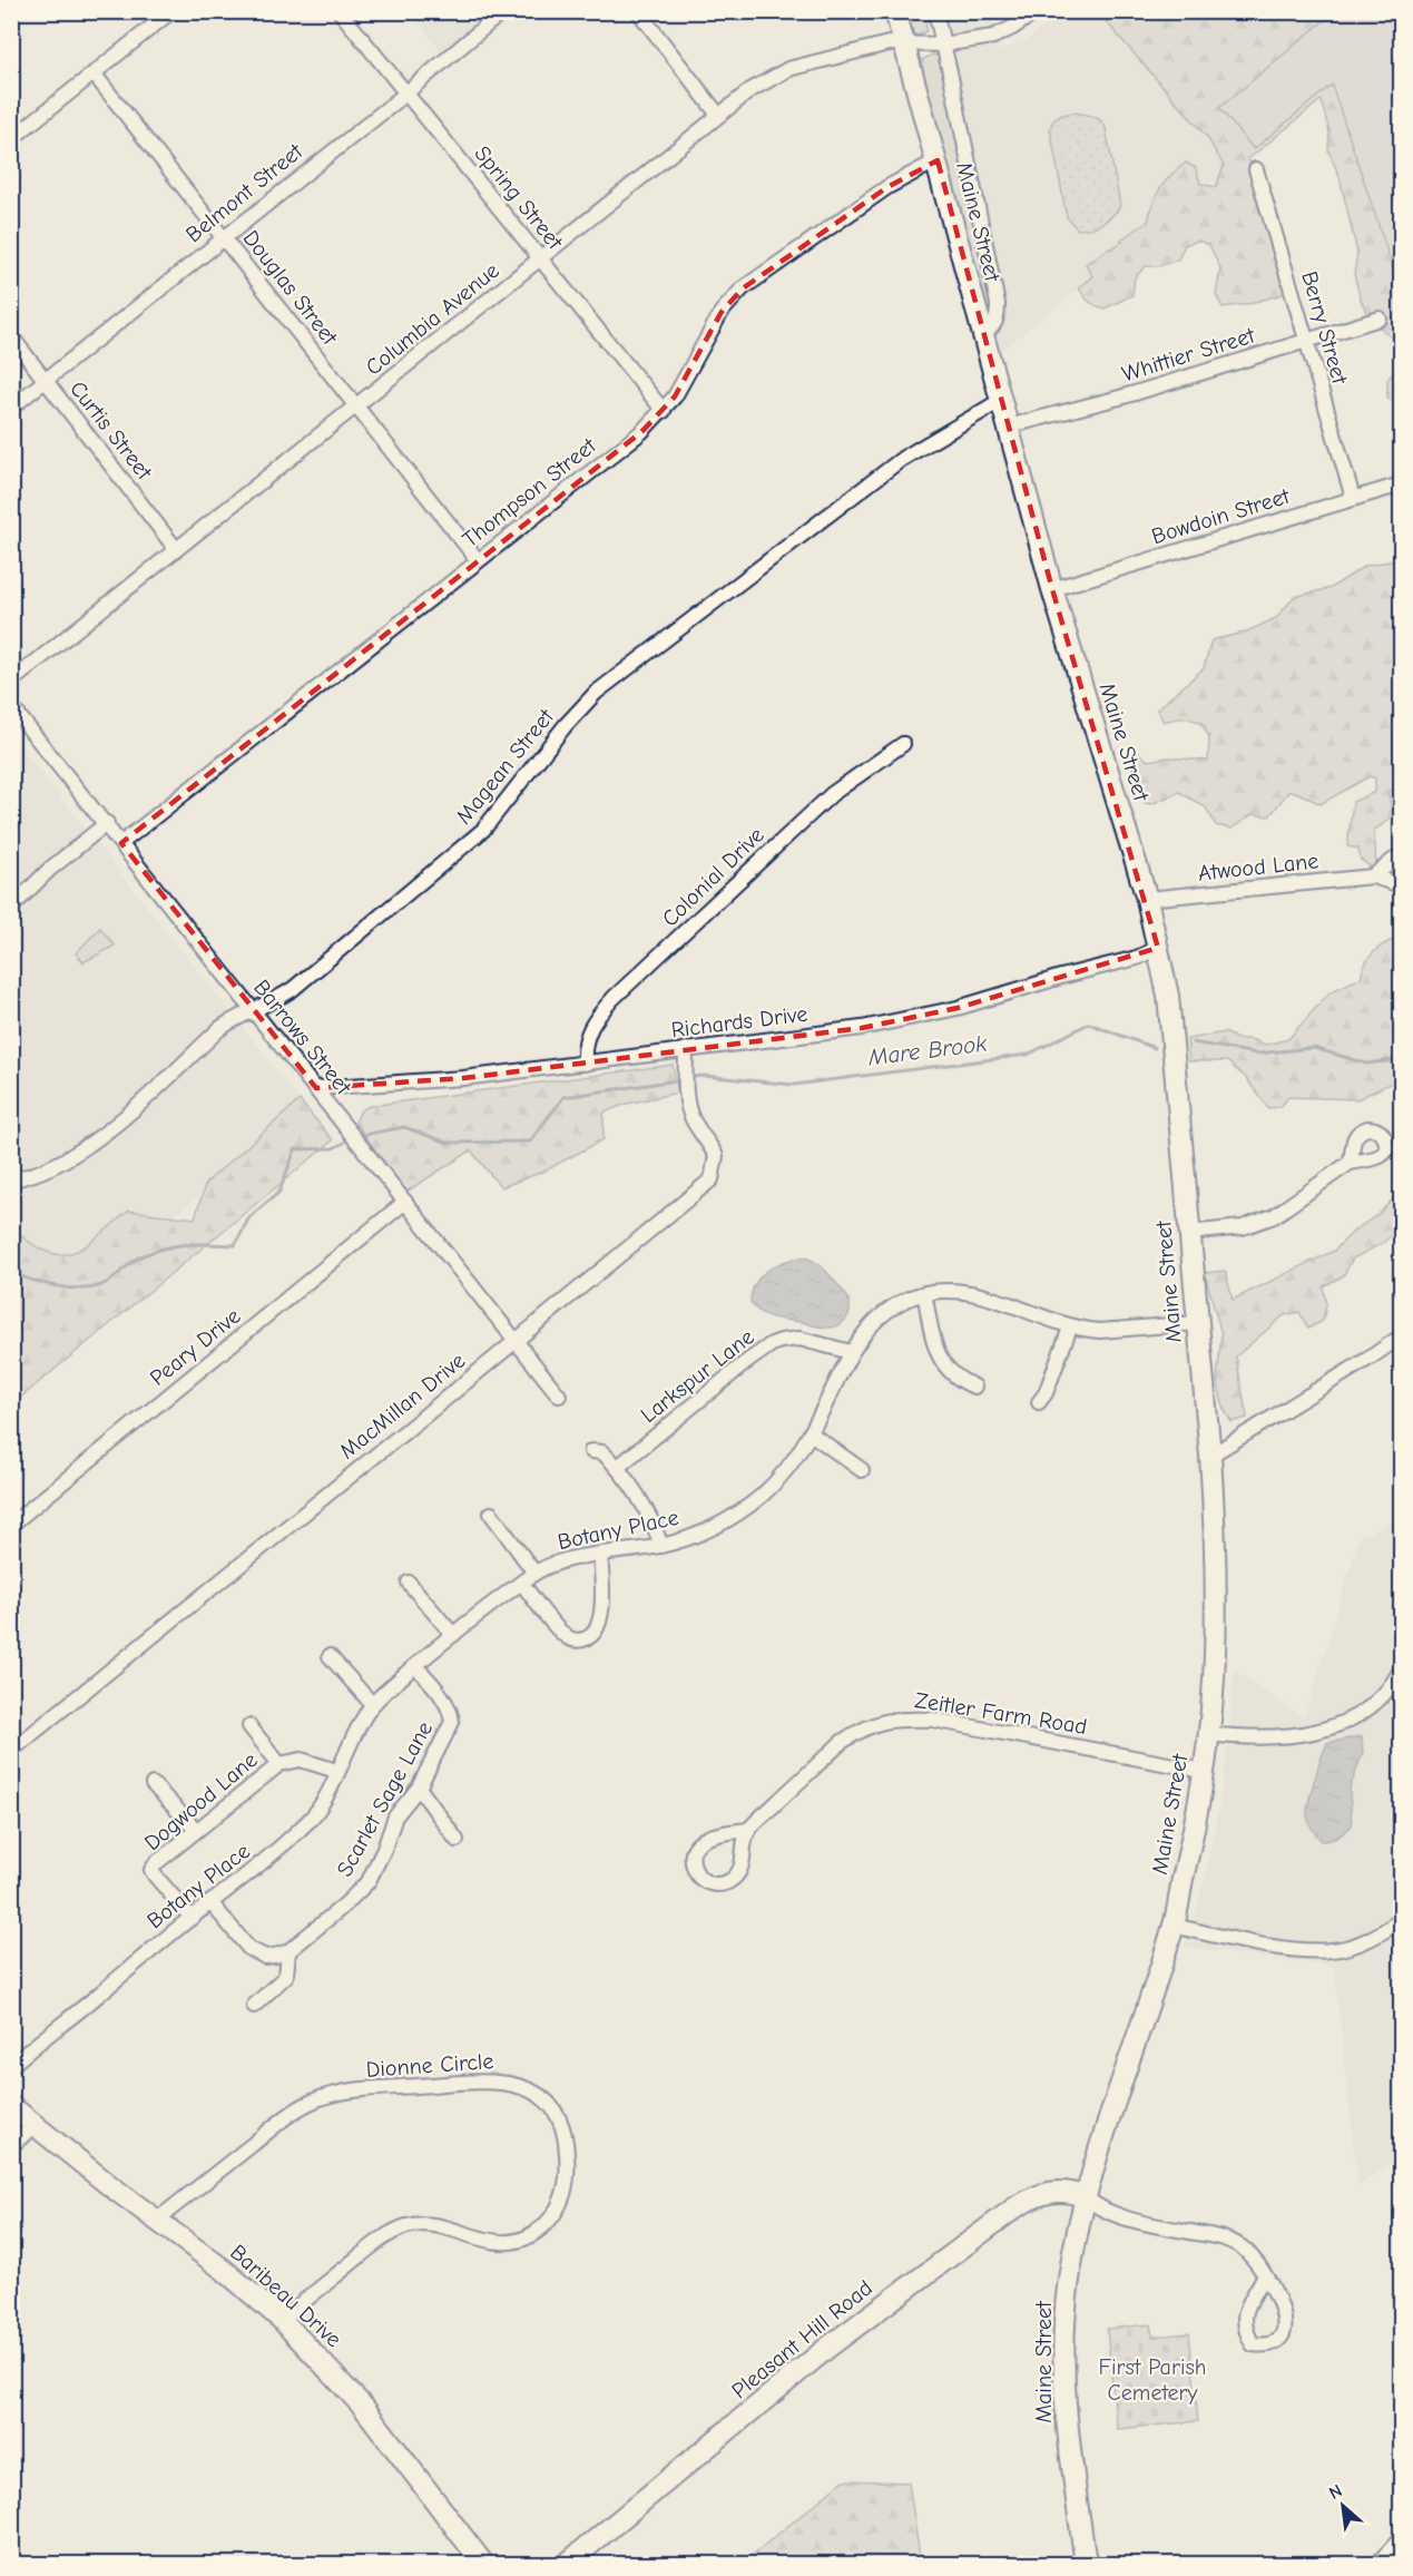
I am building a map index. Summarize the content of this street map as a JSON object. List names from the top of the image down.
{
  "streets": {
    "street": [
      "Belmont Street",
      "Spring Street",
      "Maine Street",
      "Douglas Street",
      "Columbia Avenue",
      "Berry Street",
      "Whittier Street",
      "Curtis Street",
      "Thompson Street",
      "Bowdoin Street",
      "Magean Street",
      "Atwood Lane",
      "Colonial Drive",
      "Richards Drive",
      "Barrows Street",
      "Peary Drive",
      "Larkspur Lane",
      "MacMillan Drive",
      "Botany Place",
      "Zeitler Farm Road",
      "Scarlet Sage Lane",
      "Dogwood Lane",
      "Dionne Circle",
      "Baribeau Drive",
      "Pleasant Hill Road"
    ]
  },
  "crossings": [
    ["Belmont Street", "Spring Street"],
    ["Belmont Street", "Douglas Street"],
    ["Belmont Street", "Curtis Street"],
    ["Spring Street", "Columbia Avenue"],
    ["Spring Street", "Thompson Street"],
    ["Maine Street", "Columbia Avenue"],
    ["Maine Street", "Whittier Street"],
    ["Maine Street", "Thompson Street"],
    ["Maine Street", "Bowdoin Street"],
    ["Maine Street", "Magean Street"],
    ["Maine Street", "Atwood Lane"],
    ["Maine Street", "Richards Drive"],
    ["Maine Street", "Botany Place"],
    ["Maine Street", "Zeitler Farm Road"],
    ["Maine Street", "Pleasant Hill Road"],
    ["Douglas Street", "Columbia Avenue"],
    ["Douglas Street", "Thompson Street"],
    ["Columbia Avenue", "Curtis Street"],
    ["Berry Street", "Whittier Street"],
    ["Berry Street", "Bowdoin Street"],
    ["Thompson Street", "Barrows Street"],
    ["Magean Street", "Barrows Street"],
    ["Colonial Drive", "Richards Drive"],
    ["Richards Drive", "Barrows Street"],
    ["Richards Drive", "MacMillan Drive"],
    ["Barrows Street", "Peary Drive"],
    ["Barrows Street", "MacMillan Drive"],
    ["Larkspur Lane", "Botany Place"],
    ["Botany Place", "Scarlet Sage Lane"],
    ["Botany Place", "Dogwood Lane"],
    ["Dionne Circle", "Baribeau Drive"]
  ],
  "water": ["Mare Brook"],
  "parks": ["First Parish Cemetery"],
  "north": "top left"
}
